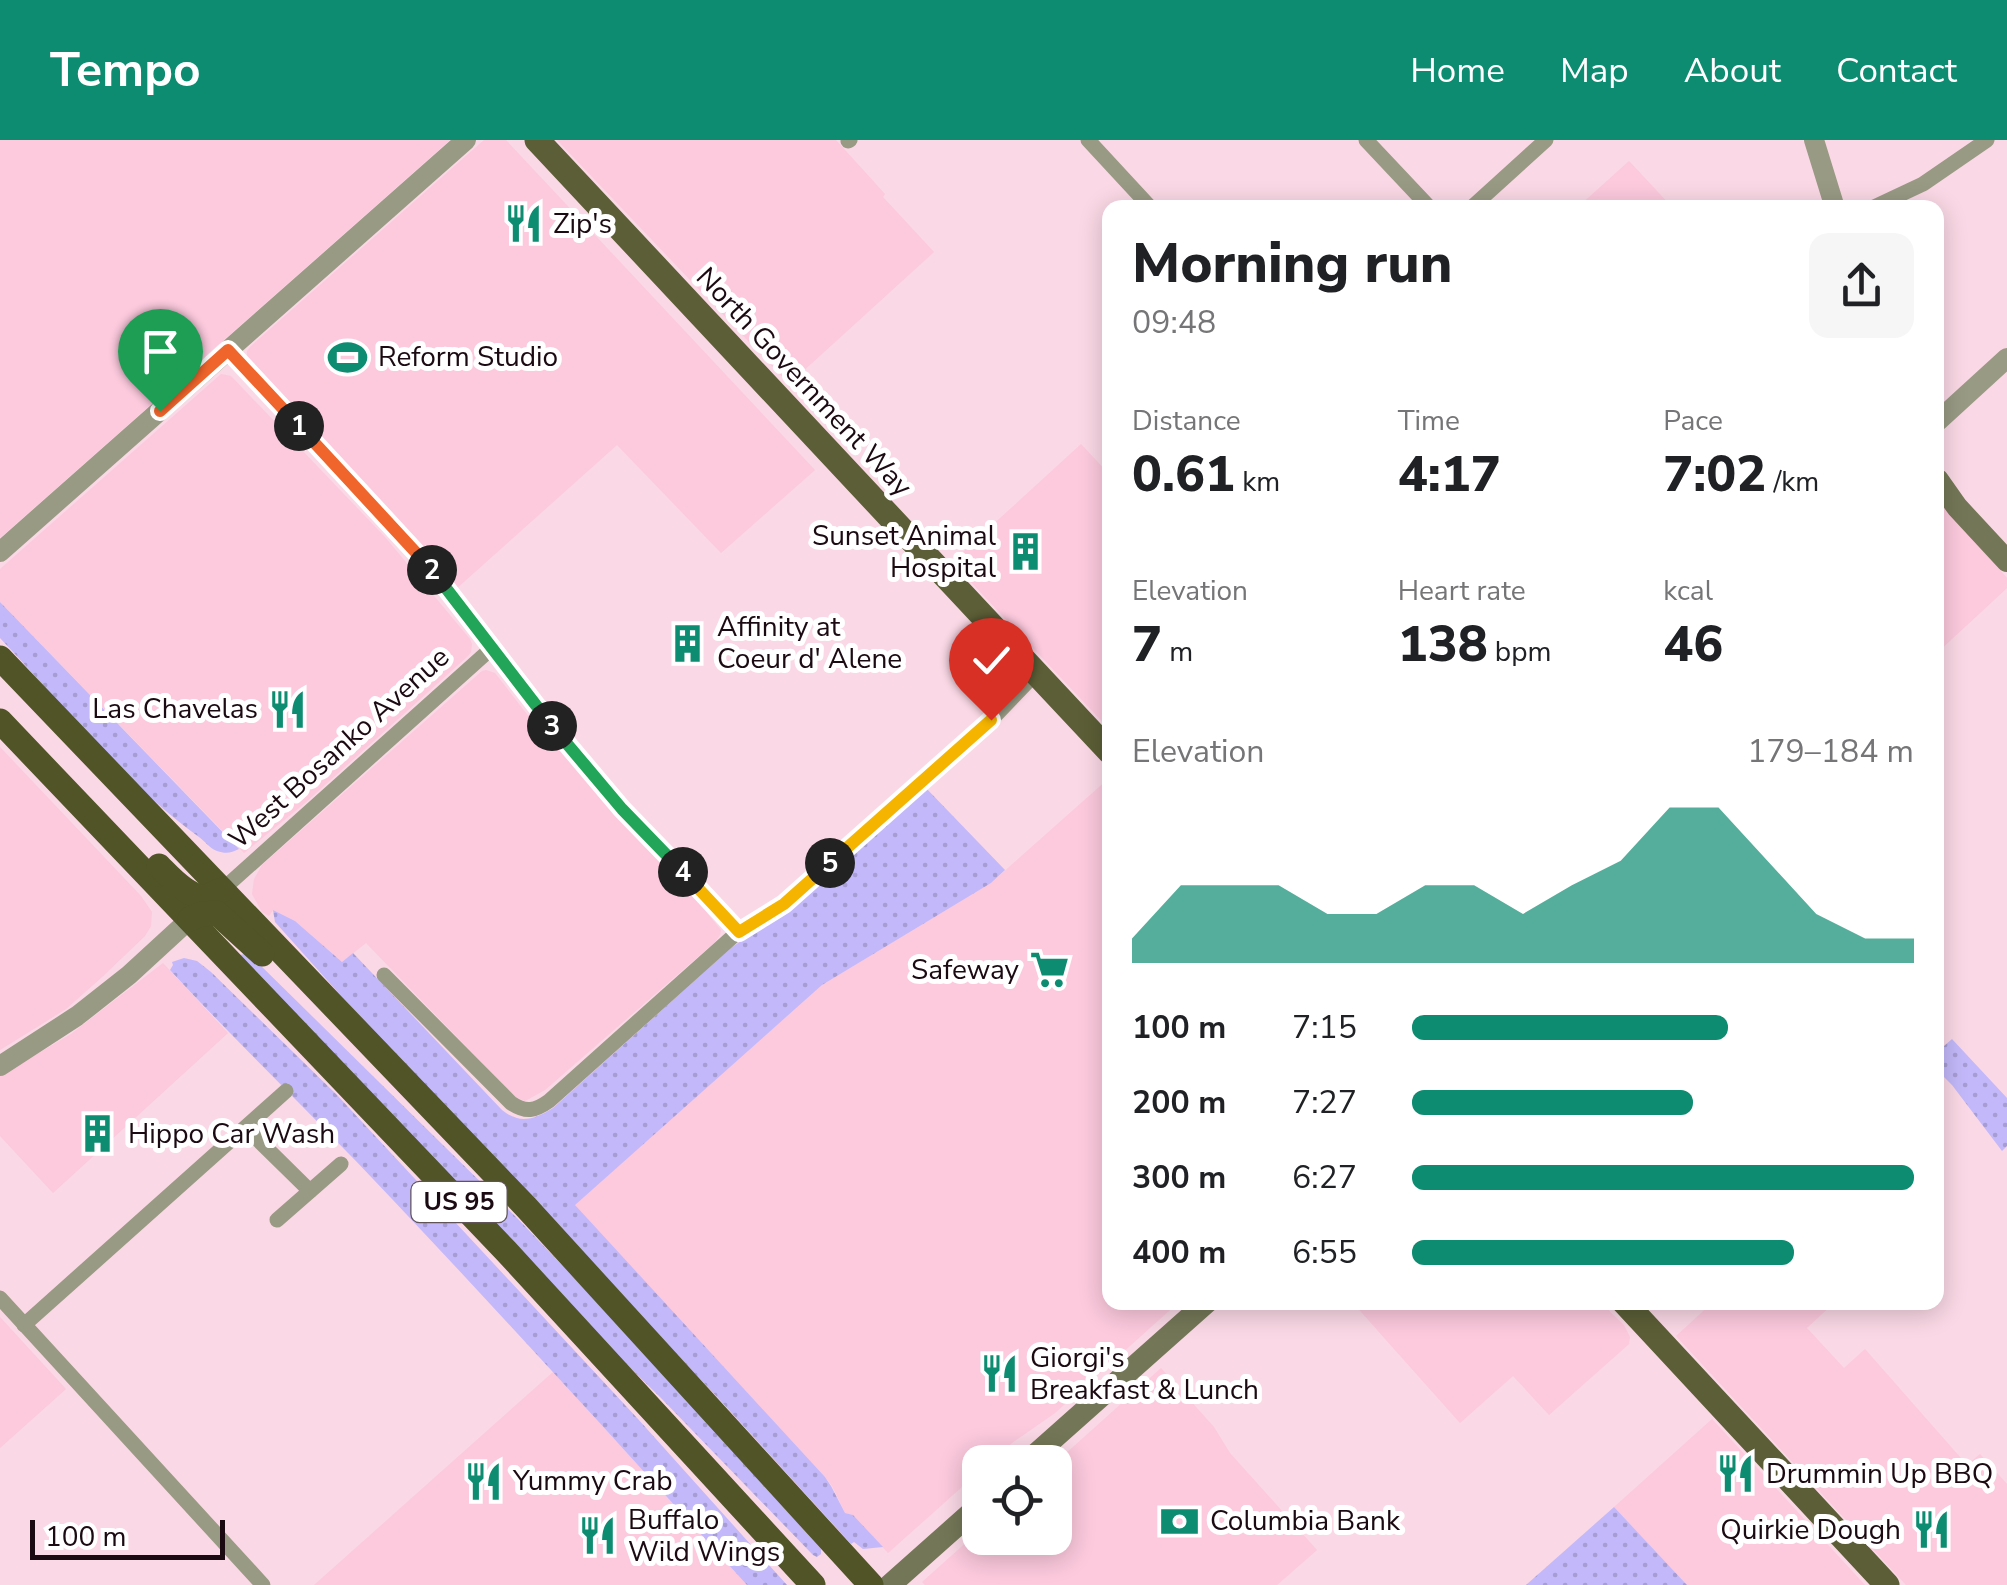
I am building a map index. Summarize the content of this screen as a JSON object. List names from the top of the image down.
{
  "streets": {
    "highway": ["US 95"],
    "main road": ["North Government Way"],
    "street": ["West Bosanko Avenue"]
  },
  "crossings": [
    ["West Bosanko Avenue", "US 95"]
  ],
  "places": {
    "restaurant": [
      "Zip's",
      "Las Chavelas",
      "Giorgi's Breakfast & Lunch",
      "Drummin Up BBQ",
      "Yummy Crab",
      "Quirkie Dough",
      "Buffalo Wild Wings"
    ],
    "sports": ["Reform Studio"],
    "building": ["Sunset Animal Hospital", "Affinity at Coeur d' Alene", "Hippo Car Wash"],
    "supermarket": ["Safeway"],
    "bank": ["Columbia Bank"]
  },
  "scale_bar": "100 m",
  "page": {
    "header": "Tempo",
    "nav": [
      "Home",
      "Map",
      "About",
      "Contact"
    ],
    "heading": ["Morning run", "09:48"],
    "stats": [
      ["Distance", "0.61 km"],
      ["Time", "4:17"],
      ["Pace", "7:02 /km"],
      ["Elevation", "7 m"],
      ["Heart rate", "138 bpm"],
      ["kcal", "46"]
    ],
    "pins": [
      "1",
      "2",
      "3",
      "5",
      "4"
    ],
    "chart": ["Elevation", "179–184 m"],
    "list": [
      {
        "name": "100 m",
        "note": "7:15"
      },
      {
        "name": "200 m",
        "note": "7:27"
      },
      {
        "name": "300 m",
        "note": "6:27"
      },
      {
        "name": "400 m",
        "note": "6:55"
      }
    ],
    "scale": "100 m"
  }
}
